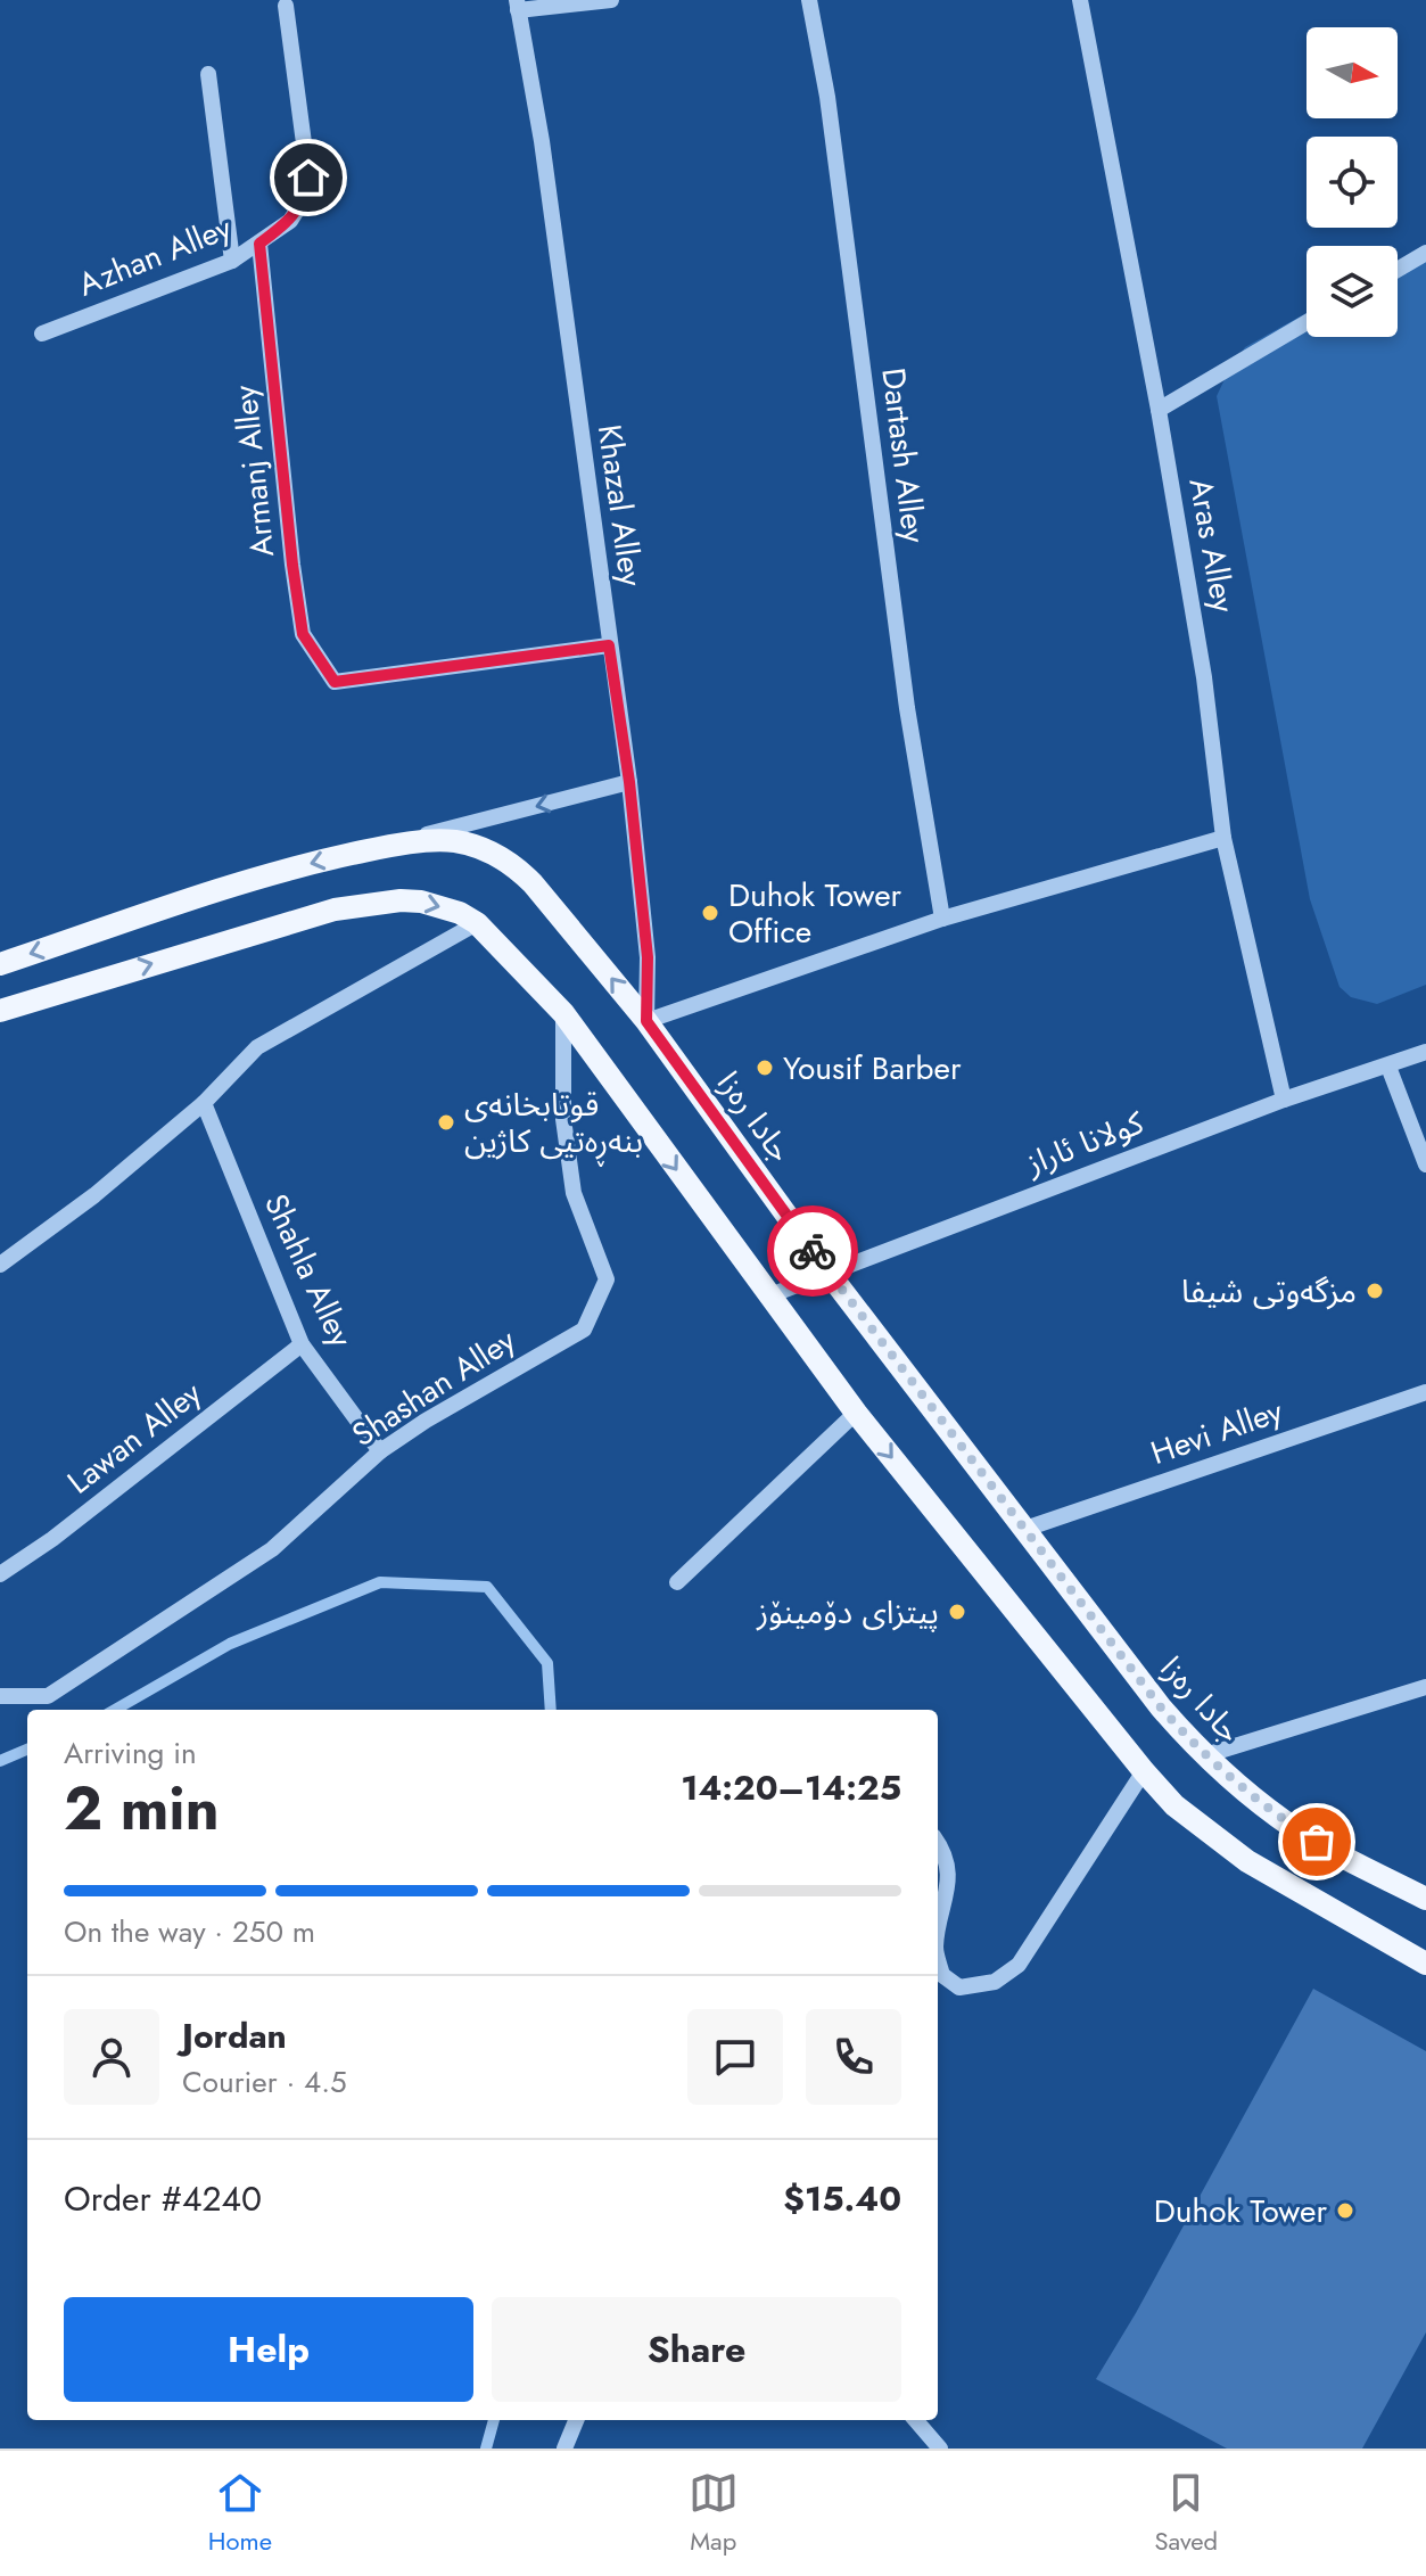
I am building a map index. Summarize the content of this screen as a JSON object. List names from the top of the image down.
{
  "streets": {
    "main road": ["جادا ره‌زا"],
    "street": [
      "Azhan Alley",
      "Dartash Alley",
      "Armanj Alley",
      "Khazal Alley",
      "Aras Alley",
      "کولانا ئاراز",
      "Shahla Alley",
      "Shashan Alley",
      "Hevi Alley",
      "Lawan Alley"
    ]
  },
  "crossings": [
    ["Azhan Alley", "Armanj Alley"],
    ["Armanj Alley", "Khazal Alley"],
    ["Khazal Alley", "جادا ره‌زا"],
    ["Aras Alley", "کولانا ئاراز"],
    ["جادا ره‌زا", "کولانا ئاراز"],
    ["جادا ره‌زا", "Hevi Alley"],
    ["Shahla Alley", "Shashan Alley"],
    ["Shahla Alley", "Lawan Alley"]
  ],
  "places": [
    "Duhok Tower Office",
    "Yousif Barber",
    "قوتابخانەی بنەڕەتیی کاژین",
    "مزگەوتی شیفا",
    "پیتزای دۆمینۆز",
    "Duhok Tower"
  ],
  "north": "right",
  "page": {
    "heading": ["2 min", "Arriving in", "14:20–14:25"],
    "panel": [
      "Jordan",
      "Courier · 4.5",
      "Order #4240",
      "$15.40"
    ],
    "bar": "On the way · 250 m",
    "buttons": ["Help", "Share"],
    "tabs": ["Home", "Map", "Saved"]
  }
}
